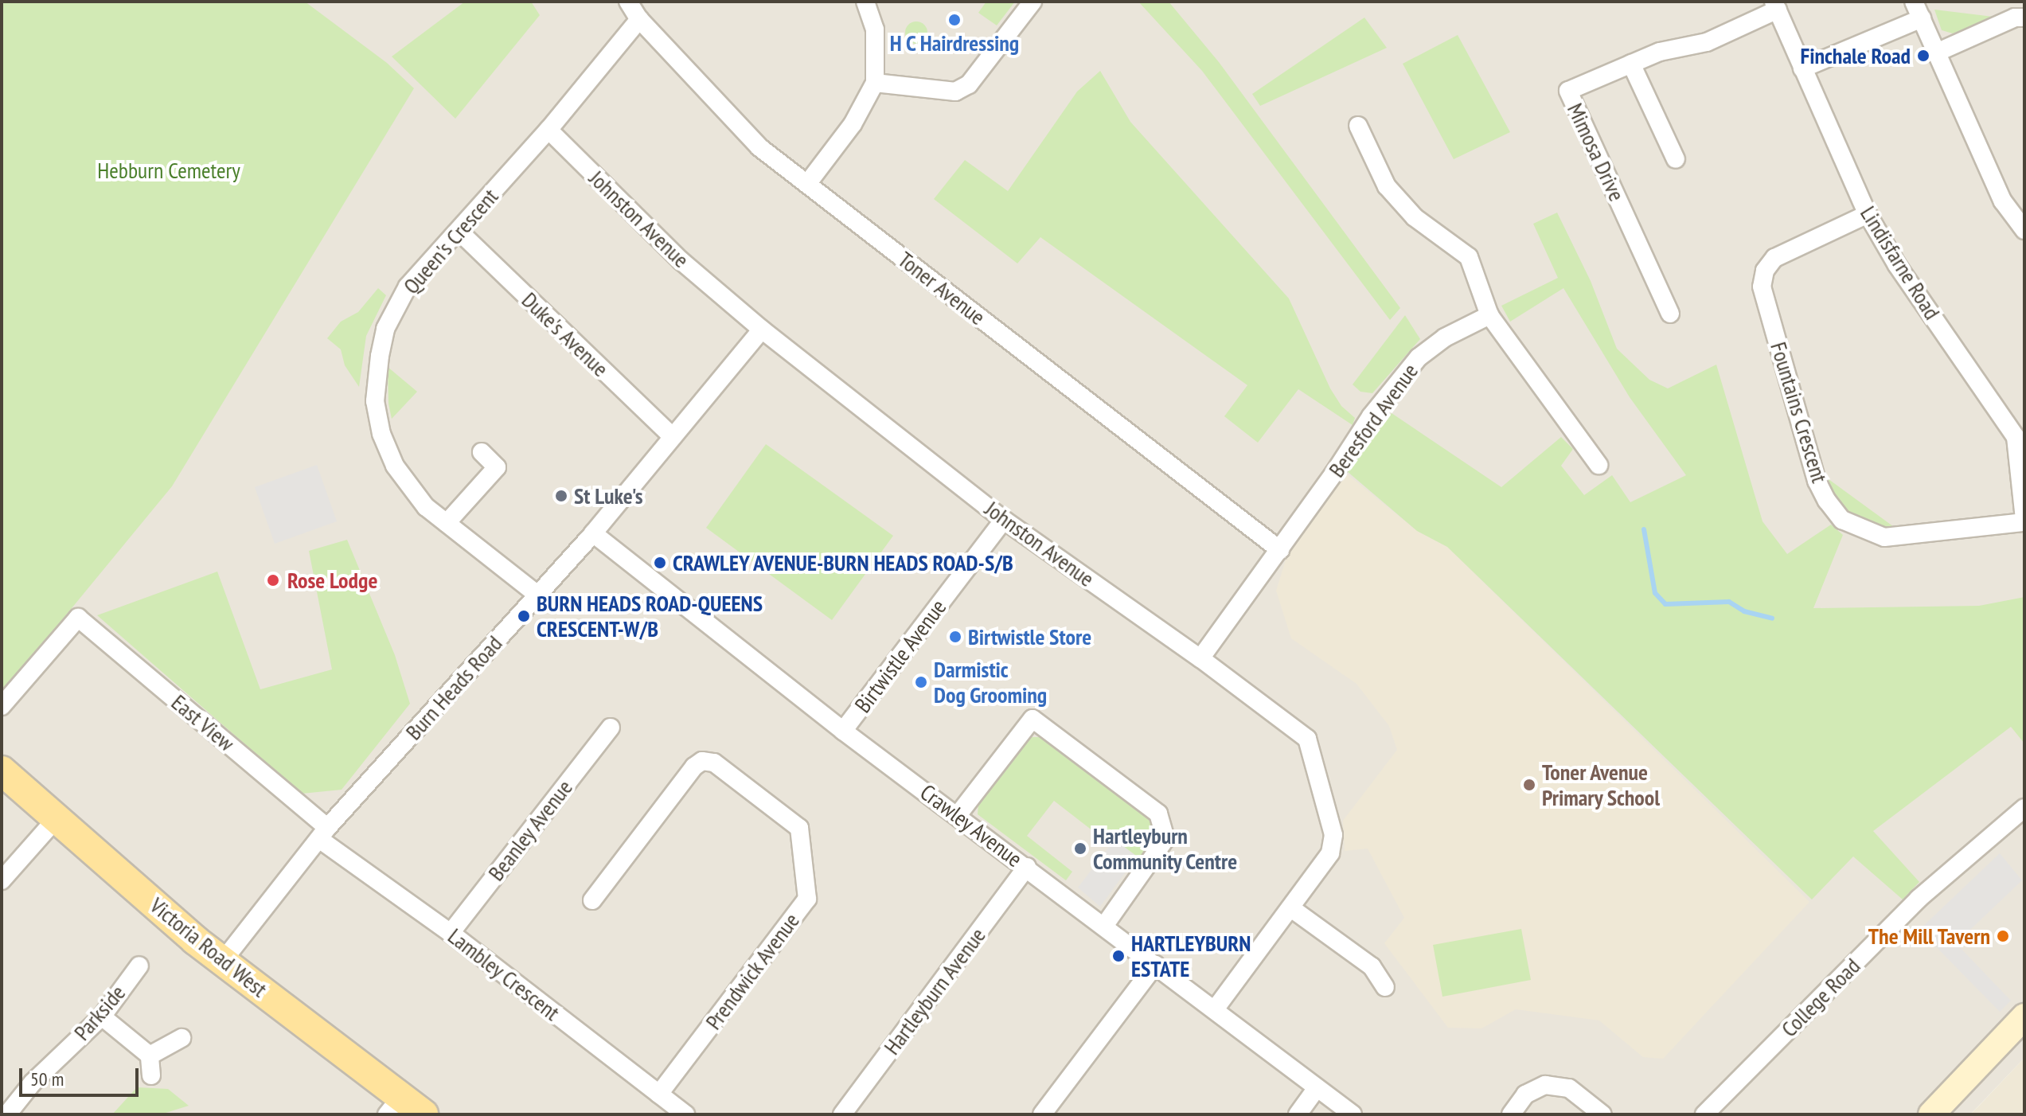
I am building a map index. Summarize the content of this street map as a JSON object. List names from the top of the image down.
{
  "streets": {
    "main road": ["Victoria Road West"],
    "street": [
      "Mimosa Drive",
      "Johnston Avenue",
      "Queen's Crescent",
      "Lindisfarne Road",
      "Toner Avenue",
      "Duke's Avenue",
      "Fountains Crescent",
      "Beresford Avenue",
      "Birtwistle Avenue",
      "Burn Heads Road",
      "East View",
      "Crawley Avenue",
      "Beanley Avenue",
      "Prendwick Avenue",
      "Lambley Crescent",
      "Hartleyburn Avenue",
      "College Road",
      "Parkside"
    ]
  },
  "crossings": [
    ["Mimosa Drive", "Lindisfarne Road"],
    ["Johnston Avenue", "Queen's Crescent"],
    ["Johnston Avenue", "Beresford Avenue"],
    ["Johnston Avenue", "Birtwistle Avenue"],
    ["Johnston Avenue", "Burn Heads Road"],
    ["Johnston Avenue", "Crawley Avenue"],
    ["Queen's Crescent", "Toner Avenue"],
    ["Queen's Crescent", "Duke's Avenue"],
    ["Queen's Crescent", "Burn Heads Road"],
    ["Lindisfarne Road", "Fountains Crescent"],
    ["Toner Avenue", "Beresford Avenue"],
    ["Duke's Avenue", "Burn Heads Road"],
    ["Birtwistle Avenue", "Crawley Avenue"],
    ["Burn Heads Road", "East View"],
    ["Burn Heads Road", "Crawley Avenue"],
    ["Burn Heads Road", "Victoria Road West"],
    ["Burn Heads Road", "Lambley Crescent"],
    ["East View", "Lambley Crescent"],
    ["Crawley Avenue", "Hartleyburn Avenue"],
    ["Beanley Avenue", "Lambley Crescent"],
    ["Prendwick Avenue", "Lambley Crescent"]
  ],
  "parks": ["Hebburn Cemetery"],
  "places": [
    "H C Hairdressing",
    "Finchale Road",
    "St Luke's",
    "CRAWLEY AVENUE-BURN HEADS ROAD-S/B",
    "Rose Lodge",
    "BURN HEADS ROAD-QUEENS CRESCENT-W/B",
    "Birtwistle Store",
    "Darmistic Dog Grooming",
    "Toner Avenue Primary School",
    "Hartleyburn Community Centre",
    "The Mill Tavern",
    "HARTLEYBURN ESTATE"
  ],
  "scale_bar": "50 m"
}
